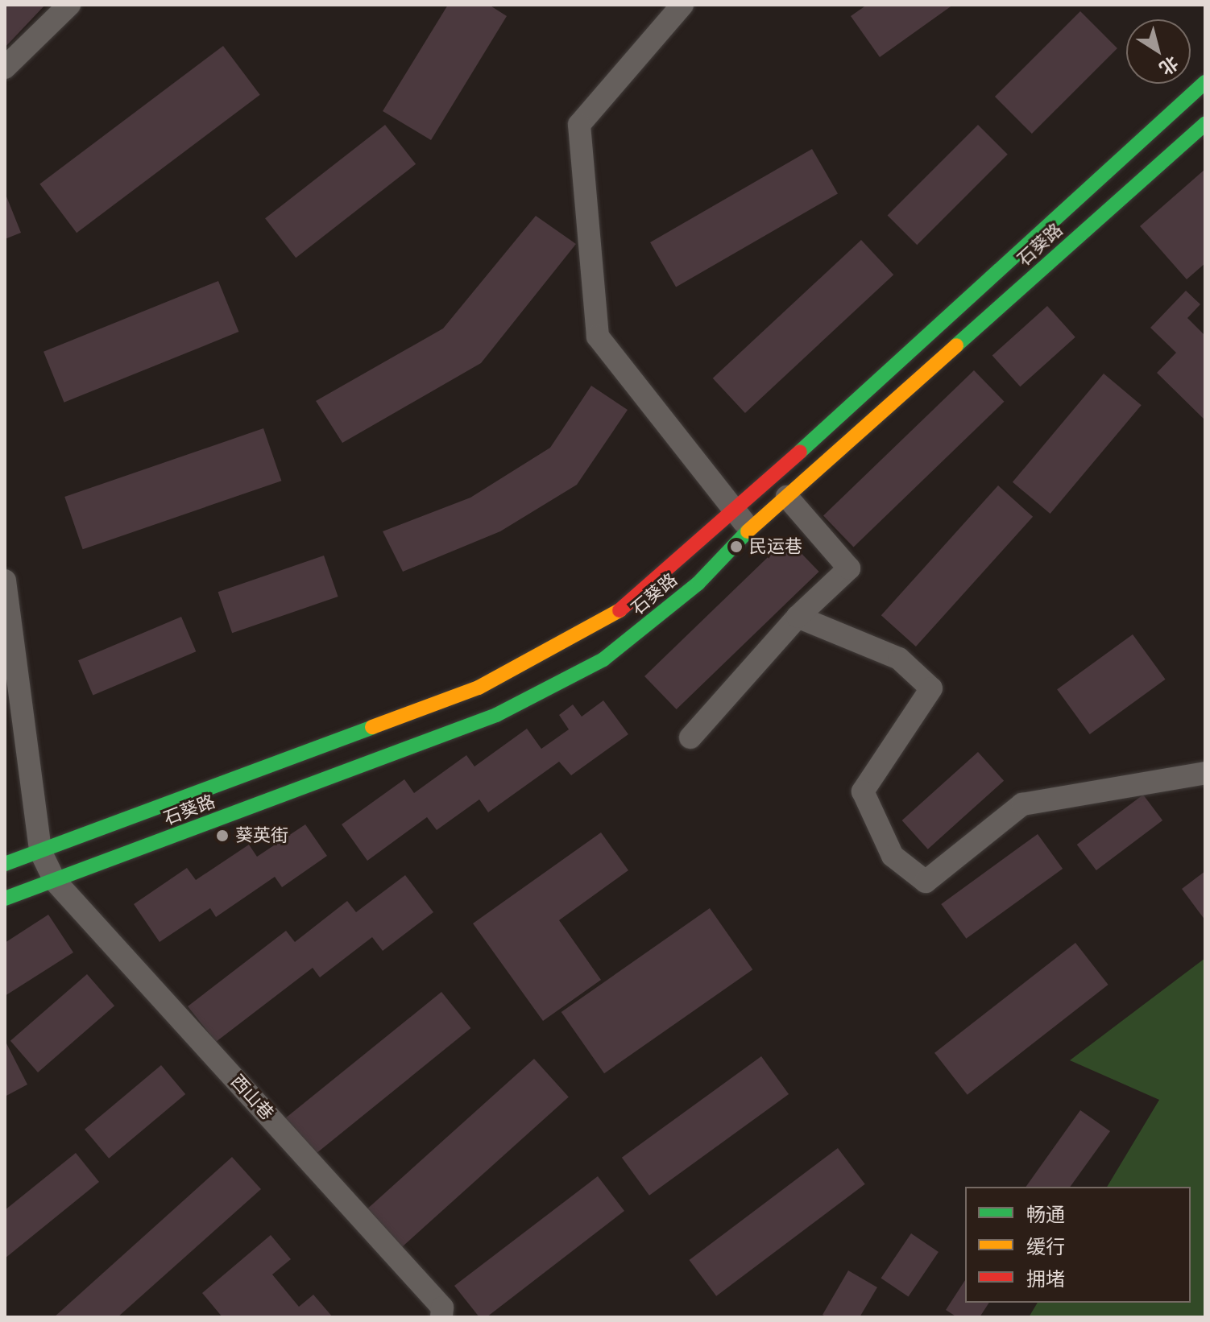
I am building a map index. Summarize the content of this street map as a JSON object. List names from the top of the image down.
{
  "streets": {
    "main road": ["石葵路"],
    "street": ["西山巷"]
  },
  "crossings": [
    ["石葵路", "西山巷"]
  ],
  "places": ["民运巷", "葵英街"],
  "legend": ["畅通", "缓行", "拥堵"],
  "north": "bottom right"
}
